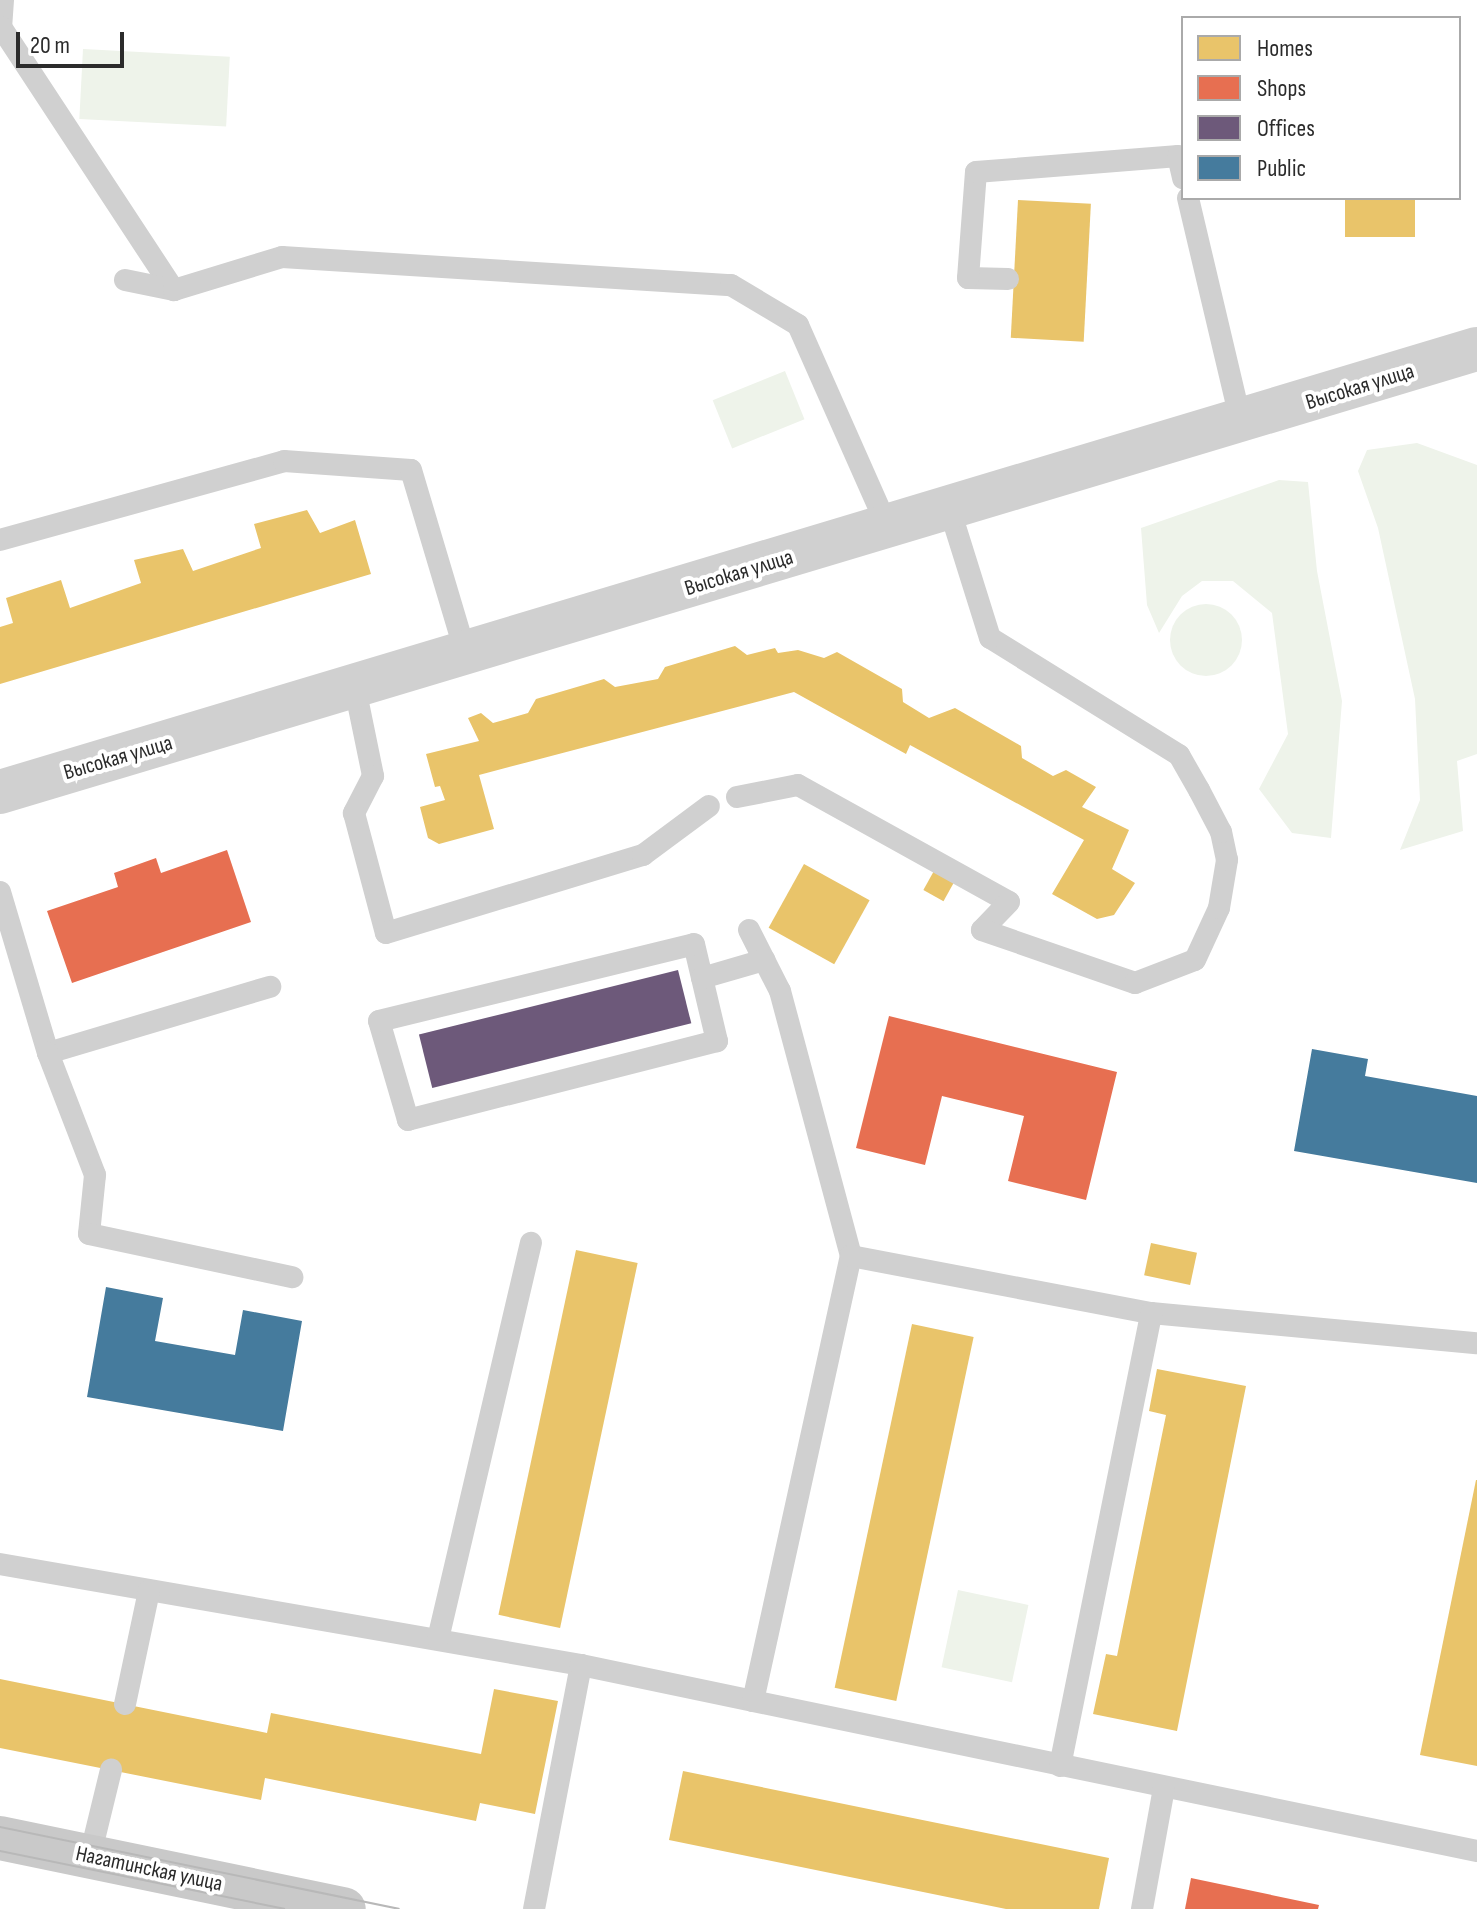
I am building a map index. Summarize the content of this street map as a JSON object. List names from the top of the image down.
{
  "streets": {
    "street": ["Высокая улица", "Нагатинская улица"]
  },
  "legend": [
    "Homes",
    "Shops",
    "Offices",
    "Public"
  ],
  "scale_bar": "20 m"
}
